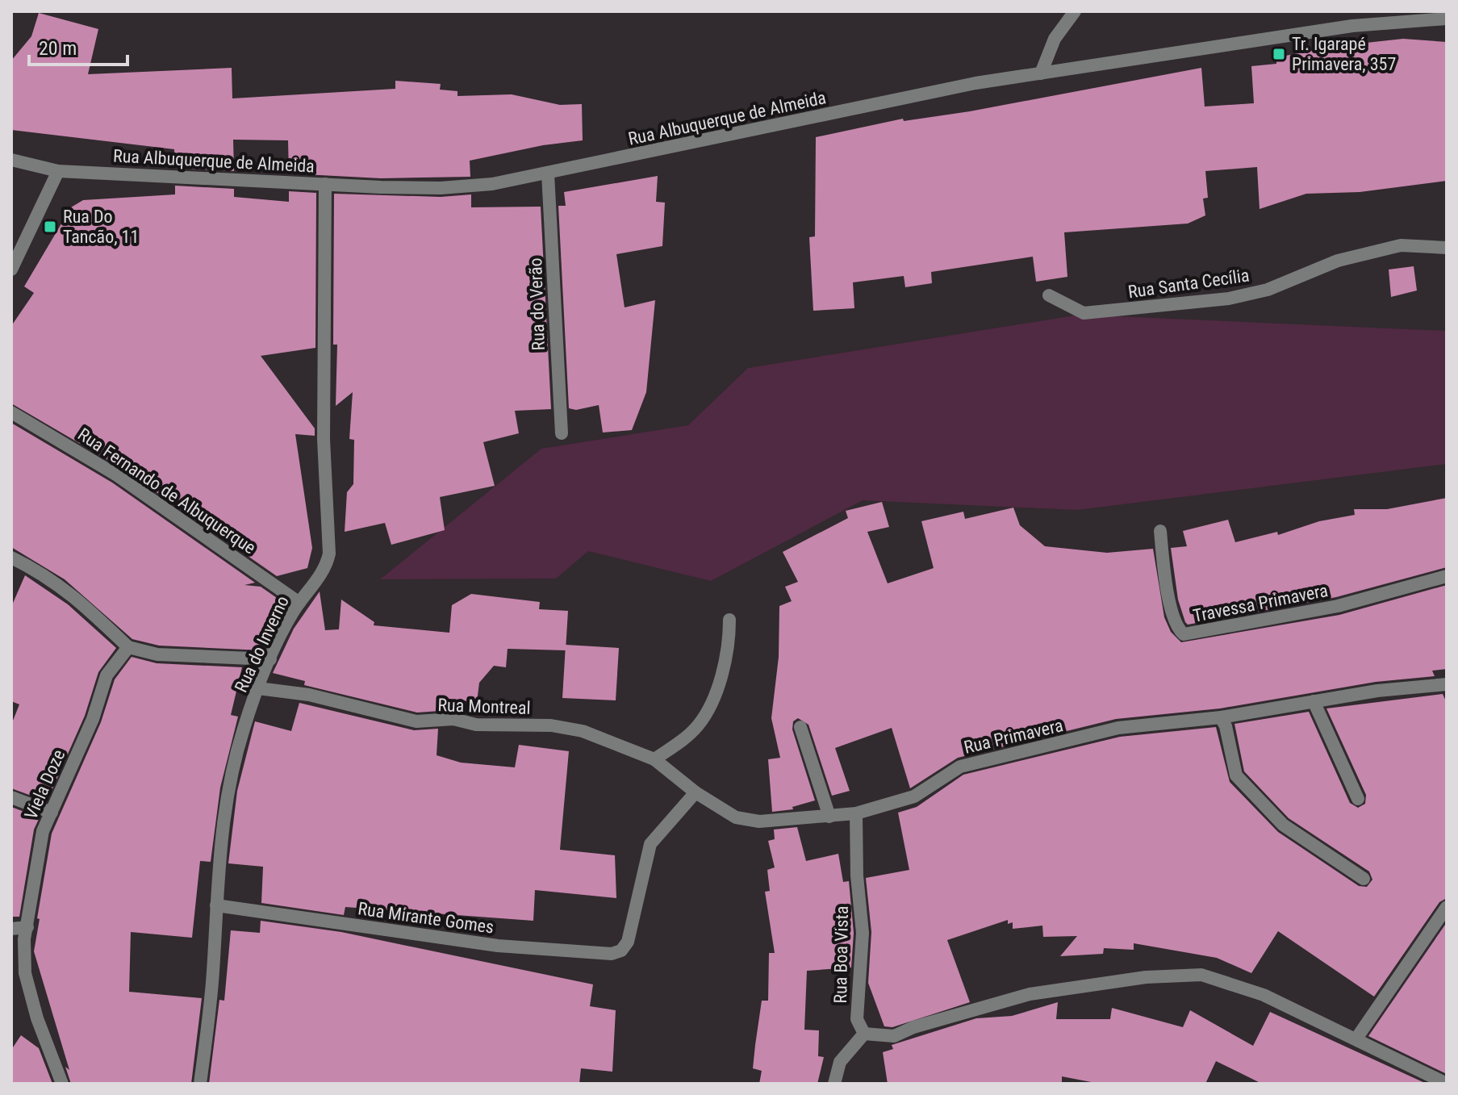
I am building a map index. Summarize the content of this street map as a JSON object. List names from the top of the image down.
{
  "streets": {
    "street": [
      "Rua Albuquerque de Almeida",
      "Rua Santa Cecília",
      "Rua do Verão",
      "Rua Fernando de Albuquerque",
      "Travessa Primavera",
      "Rua do Inverno",
      "Rua Montreal",
      "Rua Primavera",
      "Viela Doze",
      "Rua Mirante Gomes",
      "Rua Boa Vista"
    ]
  },
  "crossings": [
    ["Rua Albuquerque de Almeida", "Rua do Verão"],
    ["Rua Albuquerque de Almeida", "Rua do Inverno"],
    ["Rua Fernando de Albuquerque", "Rua do Inverno"],
    ["Rua do Inverno", "Rua Montreal"],
    ["Rua do Inverno", "Rua Mirante Gomes"],
    ["Rua Montreal", "Rua Primavera"],
    ["Rua Montreal", "Rua Mirante Gomes"],
    ["Rua Primavera", "Rua Mirante Gomes"],
    ["Rua Primavera", "Rua Boa Vista"]
  ],
  "places": {
    "transit": ["Tr. Igarapé Primavera, 357", "Rua Do Tancão, 11"]
  },
  "scale_bar": "20 m"
}
